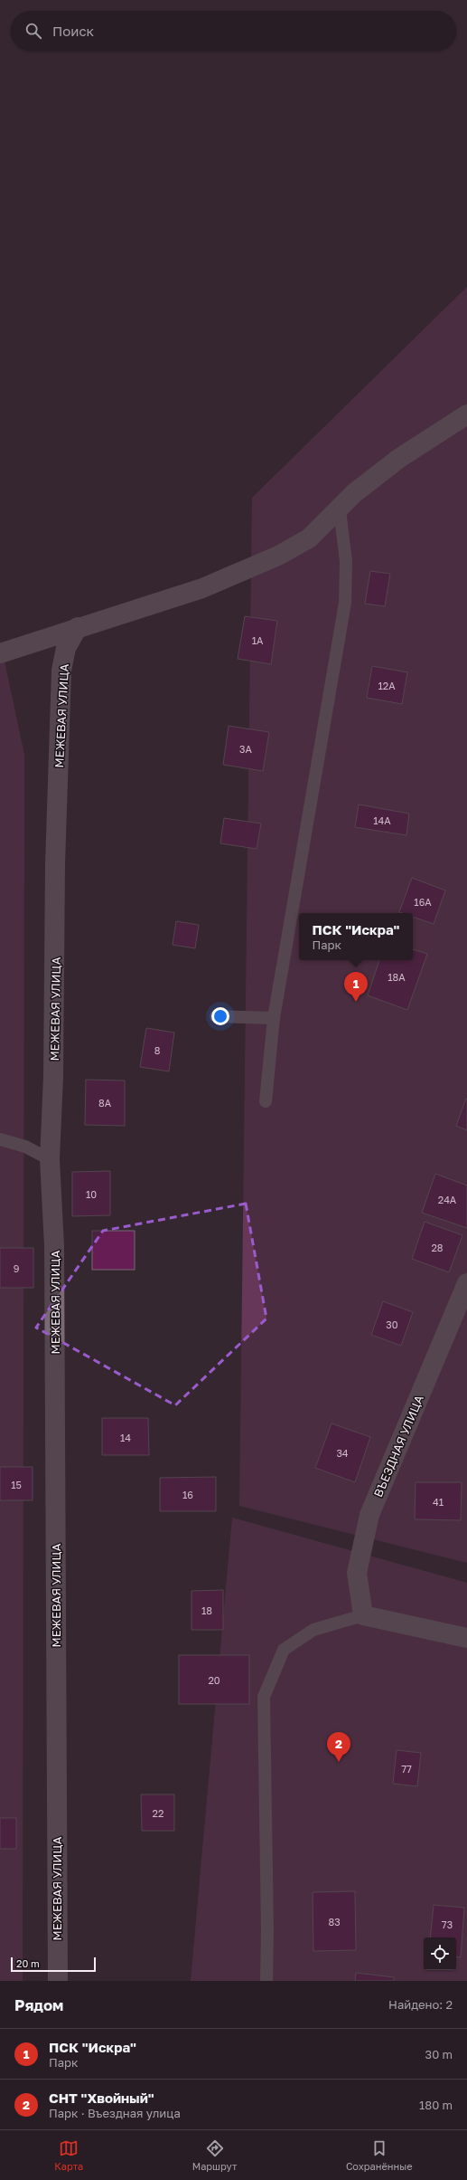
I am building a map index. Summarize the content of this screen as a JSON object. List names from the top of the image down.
{
  "streets": {
    "street": ["МЕЖЕВАЯ УЛИЦА", "ВЪЕЗДНАЯ УЛИЦА"]
  },
  "house_numbers": [
    "1А",
    "12А",
    "3А",
    "14А",
    "16А",
    "18А",
    "8",
    "8А",
    "10",
    "24А",
    "28",
    "9",
    "30",
    "14",
    "34",
    "15",
    "16",
    "41",
    "18",
    "20",
    "77",
    "22",
    "83",
    "73"
  ],
  "scale_bar": "20 m",
  "page": {
    "search": "Поиск",
    "popup": ["ПСК \"Искра\"", "Парк"],
    "pins": ["1", "2"],
    "scale": "20 m",
    "heading": ["Рядом", "Найдено: 2"],
    "list": [
      {
        "mark": "1",
        "name": "ПСК \"Искра\"",
        "note": "Парк",
        "value": "30 m"
      },
      {
        "mark": "2",
        "name": "СНТ \"Хвойный\"",
        "note": "Парк · Въездная улица",
        "value": "180 m"
      }
    ],
    "nav": ["Карта", "Маршрут", "Сохранённые"]
  }
}
